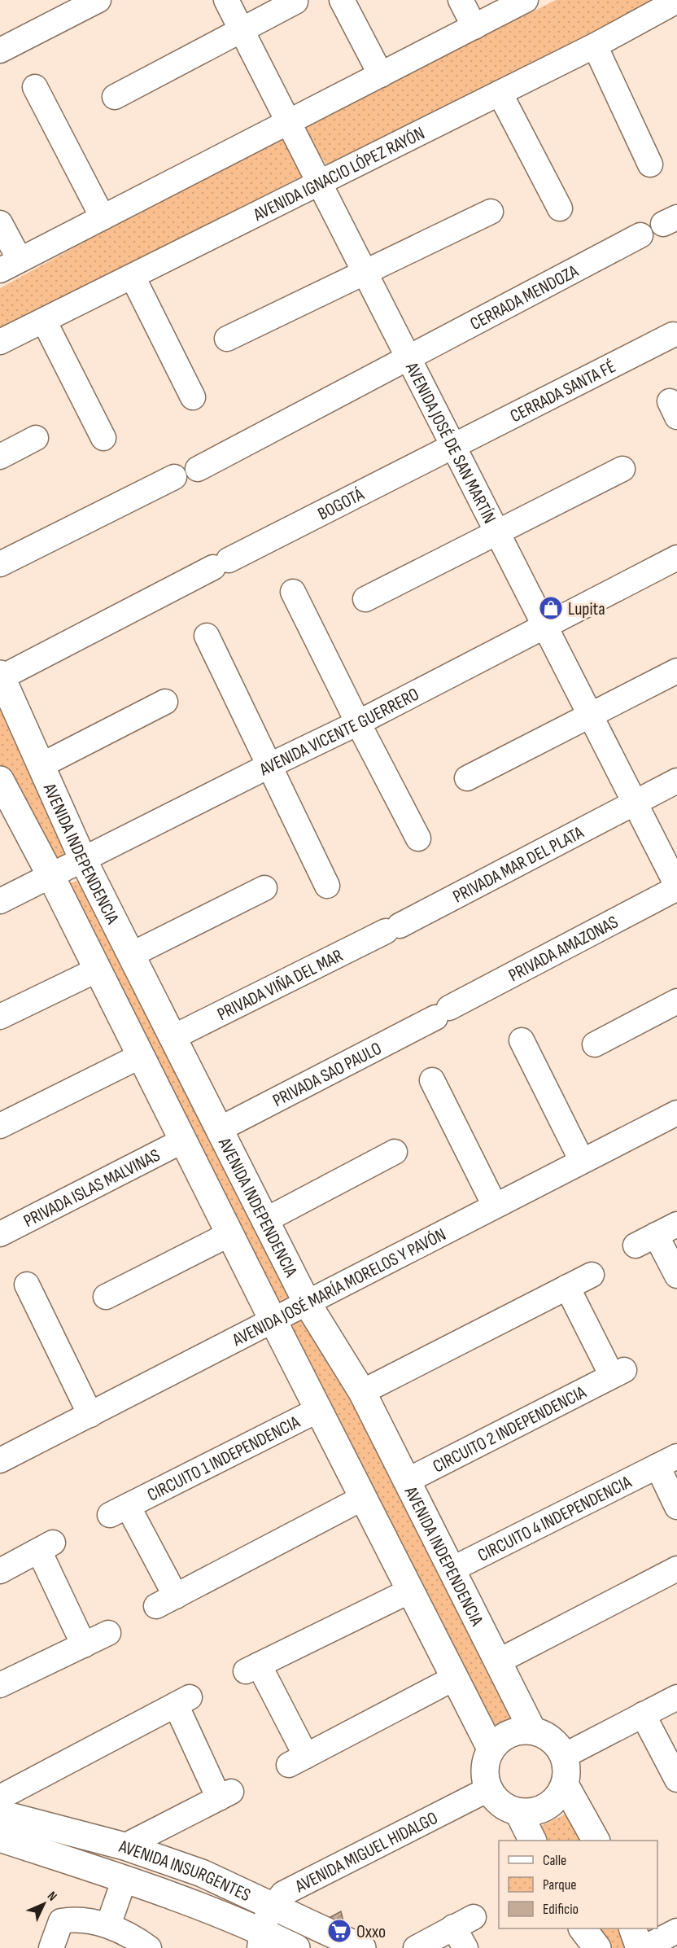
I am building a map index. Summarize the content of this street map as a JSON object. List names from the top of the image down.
{
  "streets": {
    "main road": ["AVENIDA INDEPENDENCIA", "AVENIDA INSURGENTES"],
    "street": [
      "AVENIDA IGNACIO LÓPEZ RAYÓN",
      "CERRADA MENDOZA",
      "CERRADA SANTA FÉ",
      "AVENIDA JOSÉ DE SAN MARTÍN",
      "BOGOTÁ",
      "AVENIDA VICENTE GUERRERO",
      "PRIVADA MAR DEL PLATA",
      "PRIVADA AMAZONAS",
      "PRIVADA VIÑA DEL MAR",
      "PRIVADA SAO PAULO",
      "PRIVADA ISLAS MALVINAS",
      "AVENIDA JOSÉ MARÍA MORELOS Y PAVÓN",
      "CIRCUITO 2 INDEPENDENCIA",
      "CIRCUITO 1 INDEPENDENCIA",
      "CIRCUITO 4 INDEPENDENCIA",
      "AVENIDA MIGUEL HIDALGO"
    ]
  },
  "crossings": [
    ["AVENIDA IGNACIO LÓPEZ RAYÓN", "AVENIDA JOSÉ DE SAN MARTÍN"],
    ["CERRADA MENDOZA", "AVENIDA JOSÉ DE SAN MARTÍN"],
    ["CERRADA SANTA FÉ", "AVENIDA JOSÉ DE SAN MARTÍN"],
    ["CERRADA SANTA FÉ", "BOGOTÁ"],
    ["AVENIDA JOSÉ DE SAN MARTÍN", "BOGOTÁ"],
    ["AVENIDA JOSÉ DE SAN MARTÍN", "AVENIDA VICENTE GUERRERO"],
    ["AVENIDA JOSÉ DE SAN MARTÍN", "PRIVADA MAR DEL PLATA"],
    ["AVENIDA JOSÉ DE SAN MARTÍN", "PRIVADA AMAZONAS"],
    ["BOGOTÁ", "AVENIDA INDEPENDENCIA"],
    ["AVENIDA VICENTE GUERRERO", "AVENIDA INDEPENDENCIA"],
    ["AVENIDA INDEPENDENCIA", "PRIVADA VIÑA DEL MAR"],
    ["AVENIDA INDEPENDENCIA", "PRIVADA SAO PAULO"],
    ["AVENIDA INDEPENDENCIA", "PRIVADA ISLAS MALVINAS"],
    ["AVENIDA INDEPENDENCIA", "AVENIDA JOSÉ MARÍA MORELOS Y PAVÓN"],
    ["AVENIDA INDEPENDENCIA", "CIRCUITO 2 INDEPENDENCIA"],
    ["AVENIDA INDEPENDENCIA", "CIRCUITO 1 INDEPENDENCIA"],
    ["AVENIDA INDEPENDENCIA", "CIRCUITO 4 INDEPENDENCIA"],
    ["AVENIDA INDEPENDENCIA", "AVENIDA MIGUEL HIDALGO"],
    ["PRIVADA MAR DEL PLATA", "PRIVADA VIÑA DEL MAR"],
    ["PRIVADA AMAZONAS", "PRIVADA SAO PAULO"],
    ["AVENIDA MIGUEL HIDALGO", "AVENIDA INSURGENTES"]
  ],
  "places": {
    "shop": ["Lupita"],
    "supermarket": ["Oxxo"]
  },
  "legend": ["Calle", "Parque", "Edificio"],
  "north": "top right"
}
